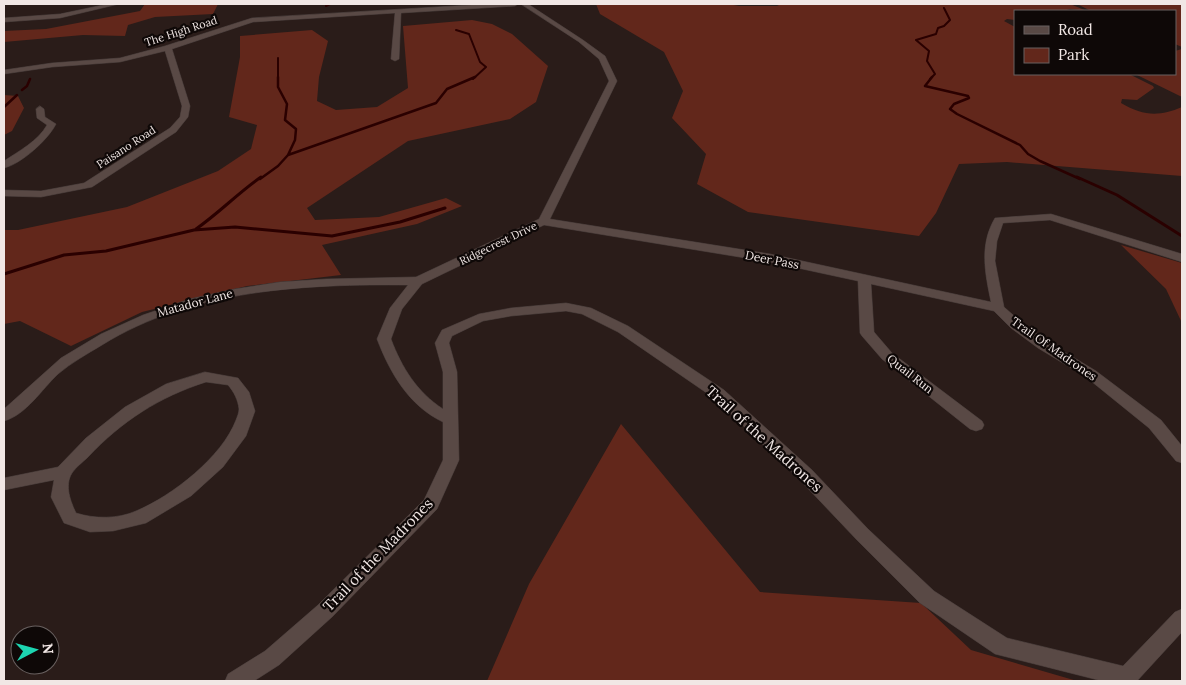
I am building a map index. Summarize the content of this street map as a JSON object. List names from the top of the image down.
{
  "streets": {
    "street": [
      "The High Road",
      "Paisano Road",
      "Ridgecrest Drive",
      "Deer Pass",
      "Matador Lane",
      "Trail Of Madrones",
      "Quail Run",
      "Trail of the Madrones"
    ]
  },
  "crossings": [
    ["The High Road", "Paisano Road"],
    ["Ridgecrest Drive", "Deer Pass"],
    ["Ridgecrest Drive", "Matador Lane"],
    ["Ridgecrest Drive", "Trail of the Madrones"],
    ["Deer Pass", "Trail Of Madrones"],
    ["Deer Pass", "Quail Run"]
  ],
  "legend": ["Road", "Park"],
  "north": "right"
}
